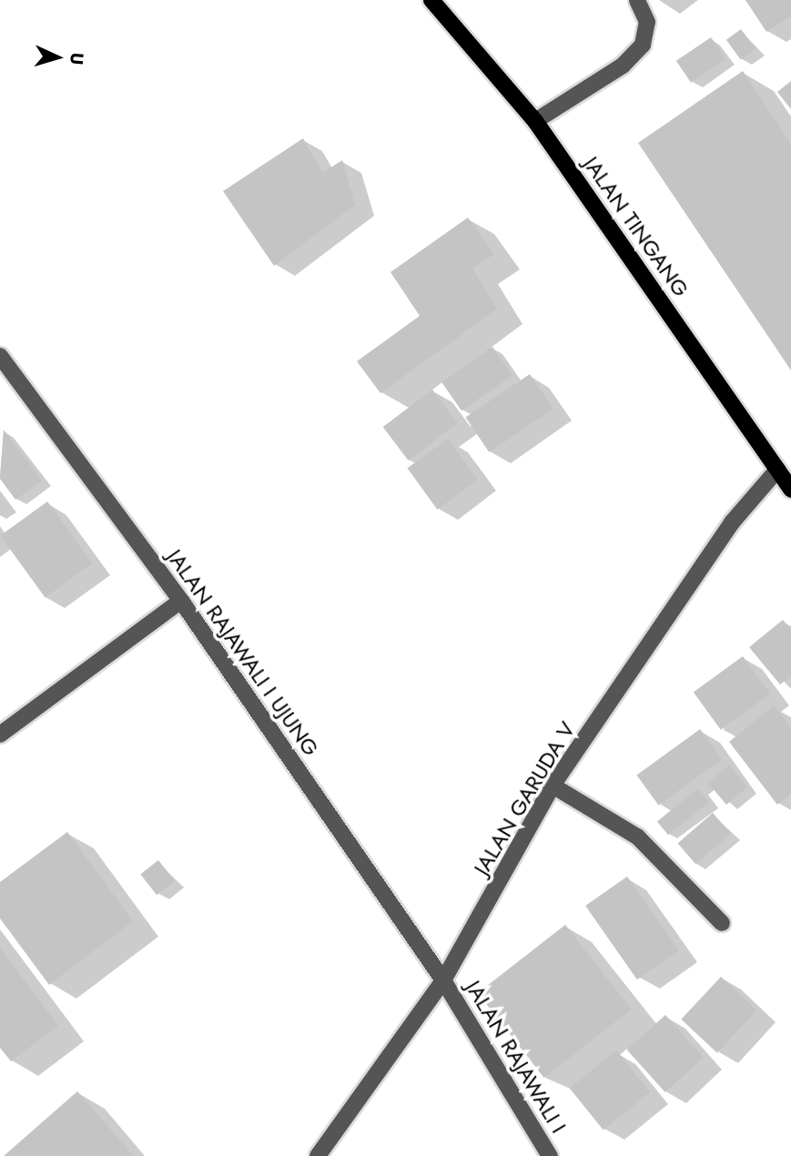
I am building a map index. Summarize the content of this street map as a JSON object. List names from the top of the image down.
{
  "streets": {
    "main road": ["JALAN TINGANG"],
    "street": ["JALAN RAJAWALI I UJUNG", "JALAN GARUDA V", "JALAN RAJAWALI I"]
  },
  "crossings": [
    ["JALAN TINGANG", "JALAN GARUDA V"],
    ["JALAN RAJAWALI I UJUNG", "JALAN GARUDA V"],
    ["JALAN RAJAWALI I UJUNG", "JALAN RAJAWALI I"],
    ["JALAN GARUDA V", "JALAN RAJAWALI I"]
  ],
  "north": "right"
}
